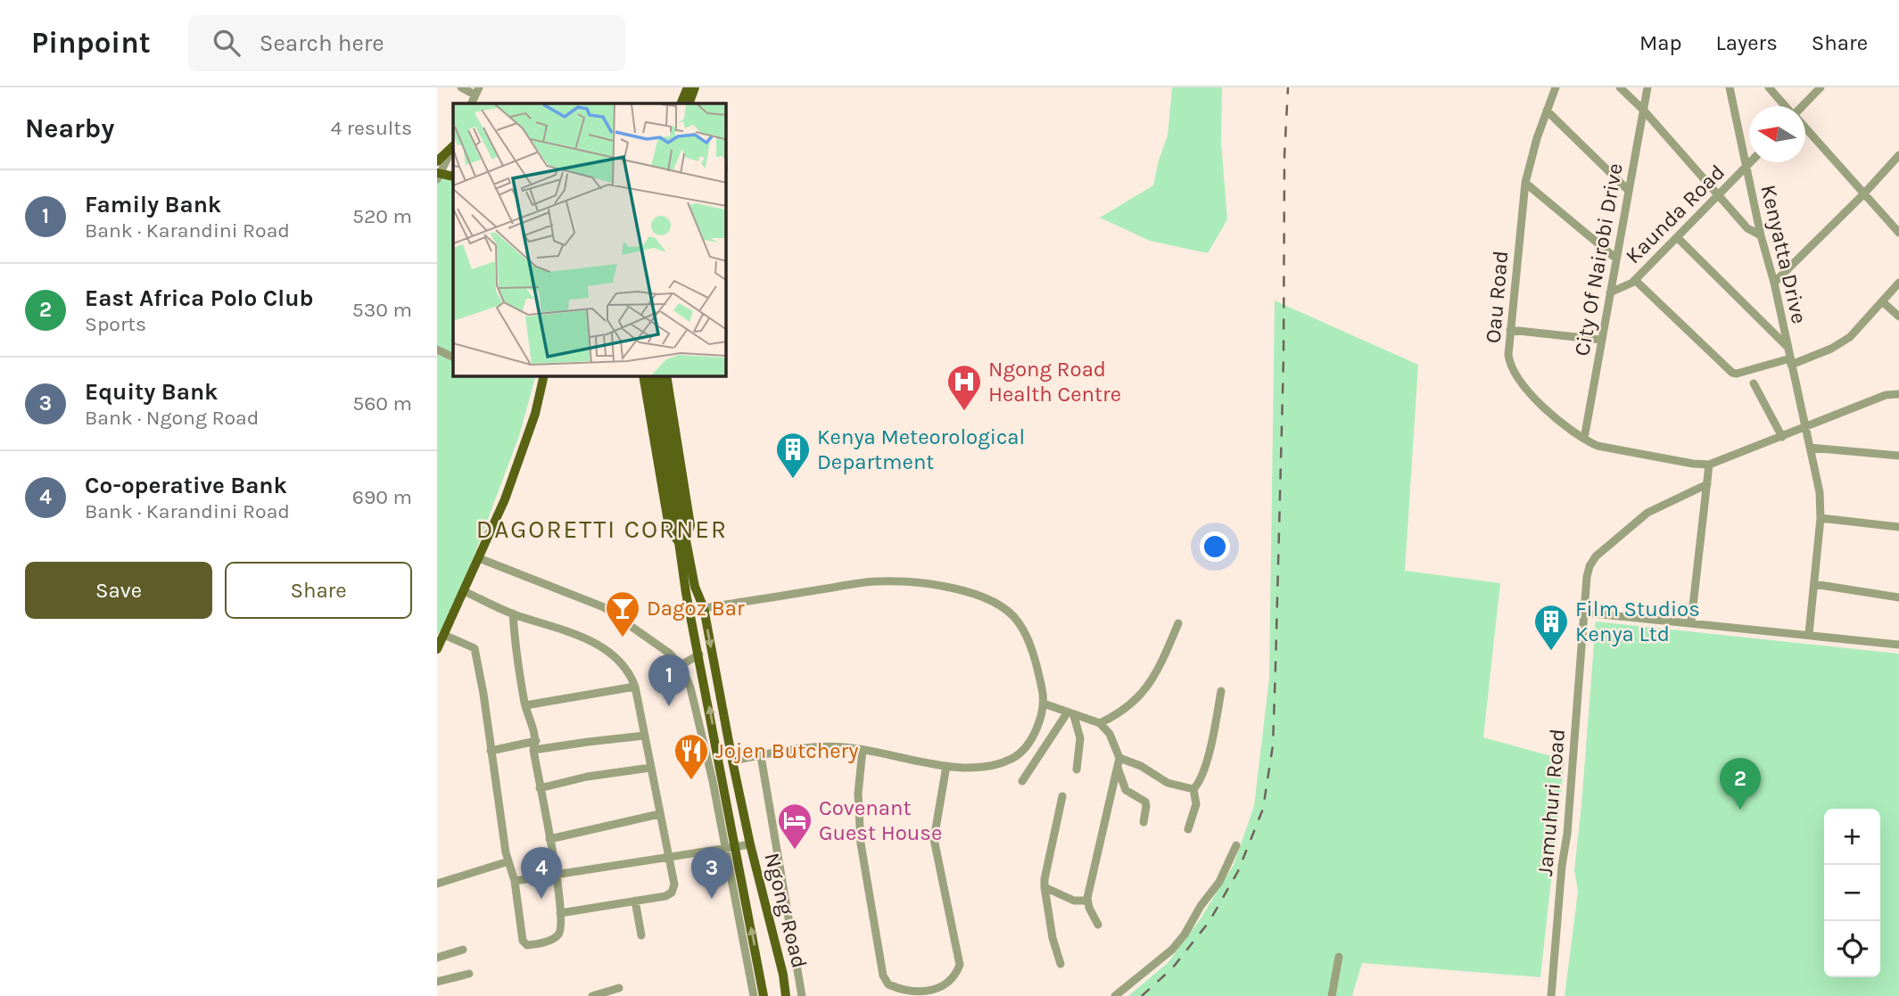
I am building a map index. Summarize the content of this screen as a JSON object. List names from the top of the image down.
{
  "streets": {
    "main road": ["Ngong Road"],
    "street": [
      "Kaunda Road",
      "Kenyatta Drive",
      "City Of Nairobi Drive",
      "Oau Road",
      "Jamuhuri Road"
    ]
  },
  "crossings": [
    ["Kaunda Road", "Kenyatta Drive"],
    ["Kaunda Road", "City Of Nairobi Drive"],
    ["Kenyatta Drive", "Oau Road"],
    ["City Of Nairobi Drive", "Oau Road"]
  ],
  "districts": ["DAGORETTI CORNER"],
  "places": {
    "hospital": ["Ngong Road Health Centre"],
    "building": ["Kenya Meteorological Department", "Film Studios Kenya Ltd"],
    "bar": ["Dagoz Bar"],
    "restaurant": ["Jojen Butchery"],
    "hotel": ["Covenant Guest House"]
  },
  "north": "left",
  "page": {
    "header": "Pinpoint",
    "search": "Search here",
    "nav": ["Map", "Layers", "Share"],
    "heading": ["Nearby", "4 results"],
    "list": [
      {
        "mark": "1",
        "name": "Family Bank",
        "note": "Bank · Karandini Road",
        "value": "520 m"
      },
      {
        "mark": "2",
        "name": "East Africa Polo Club",
        "note": "Sports",
        "value": "530 m"
      },
      {
        "mark": "3",
        "name": "Equity Bank",
        "note": "Bank · Ngong Road",
        "value": "560 m"
      },
      {
        "mark": "4",
        "name": "Co-operative Bank",
        "note": "Bank · Karandini Road",
        "value": "690 m"
      }
    ],
    "buttons": ["Save", "Share"],
    "pins": [
      "1",
      "2",
      "3",
      "4"
    ],
    "map_buttons": ["+", "−"]
  }
}
